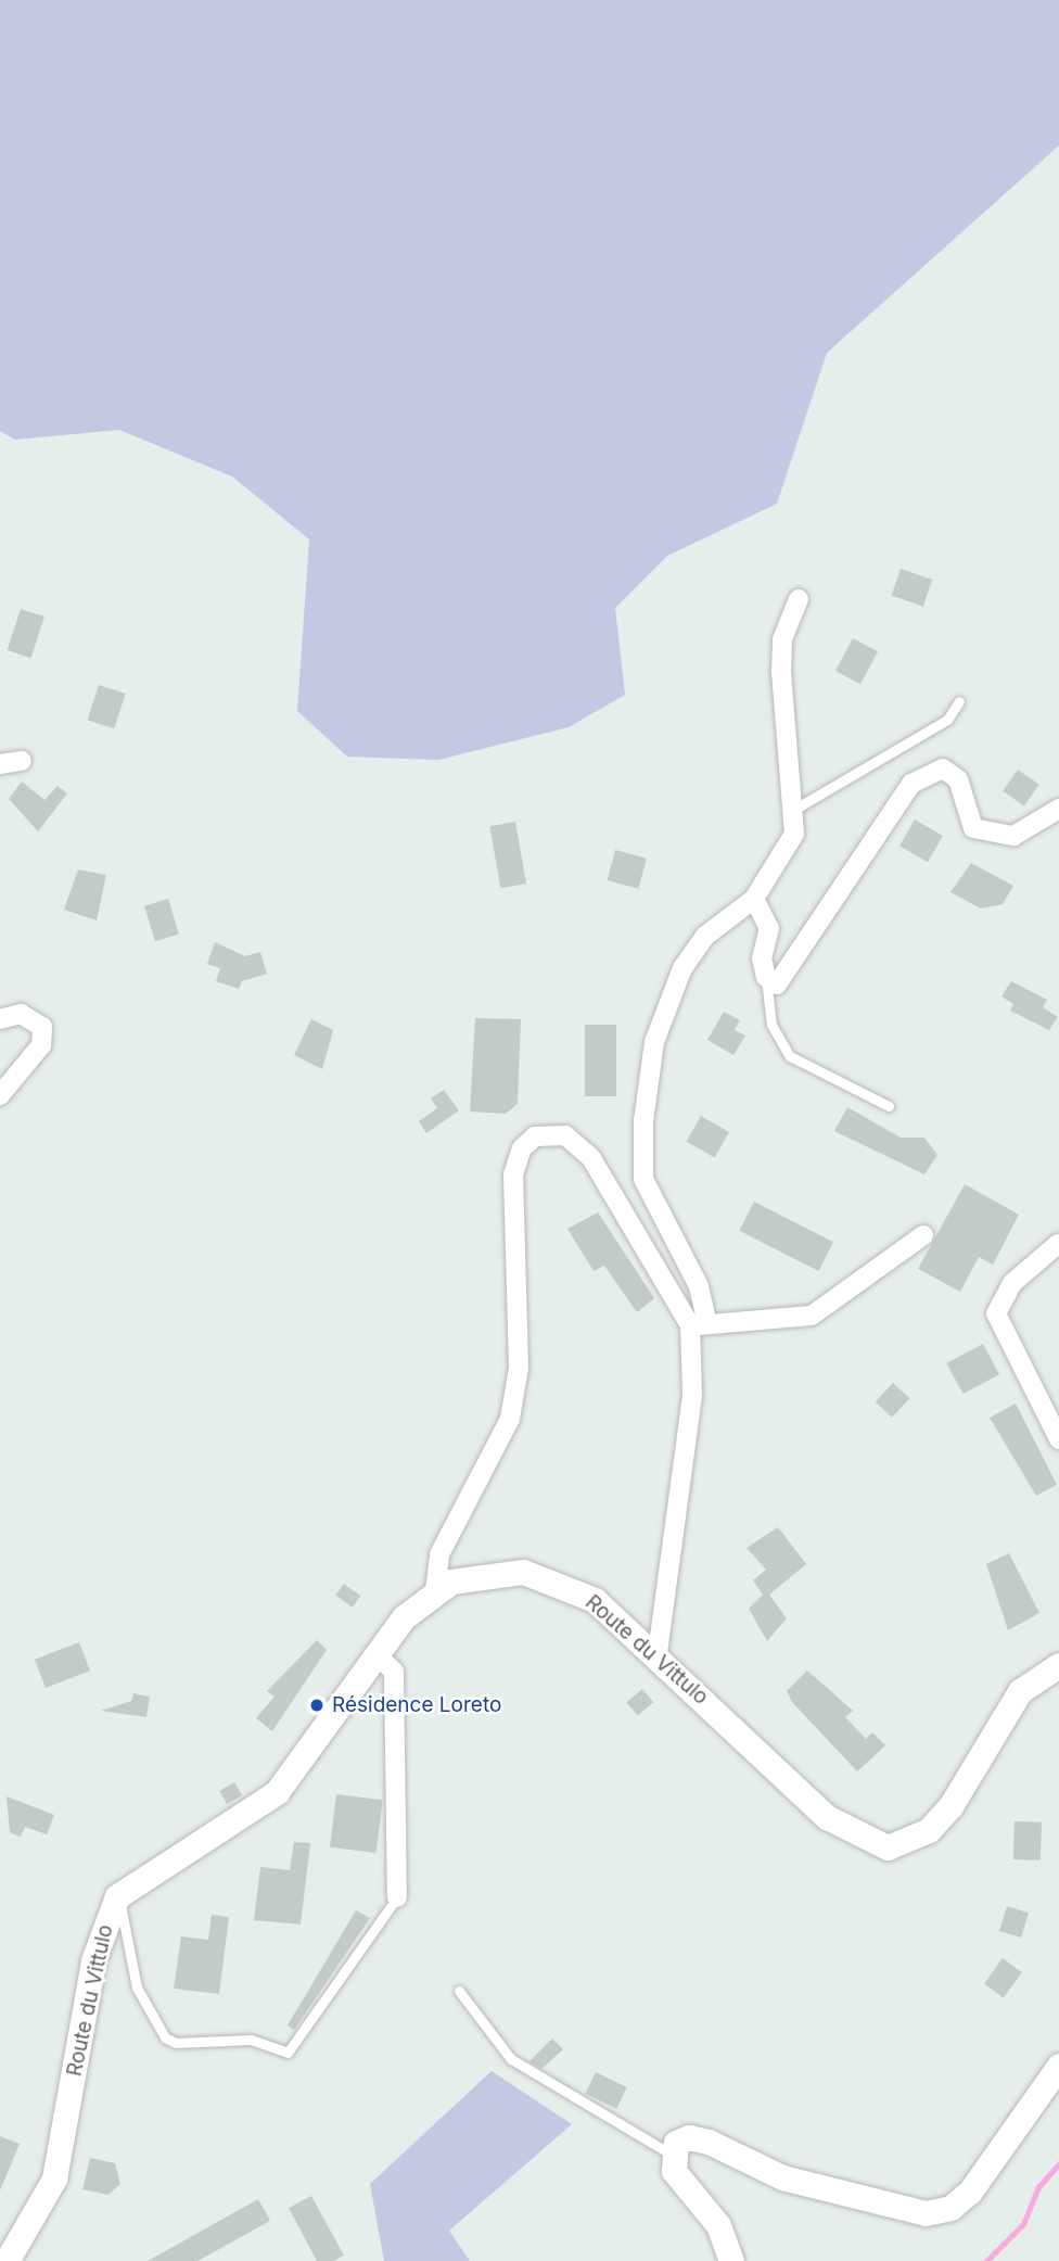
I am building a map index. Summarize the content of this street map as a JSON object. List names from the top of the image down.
{
  "streets": {
    "street": ["Route du Vittulo"]
  },
  "places": ["Résidence Loreto"]
}
